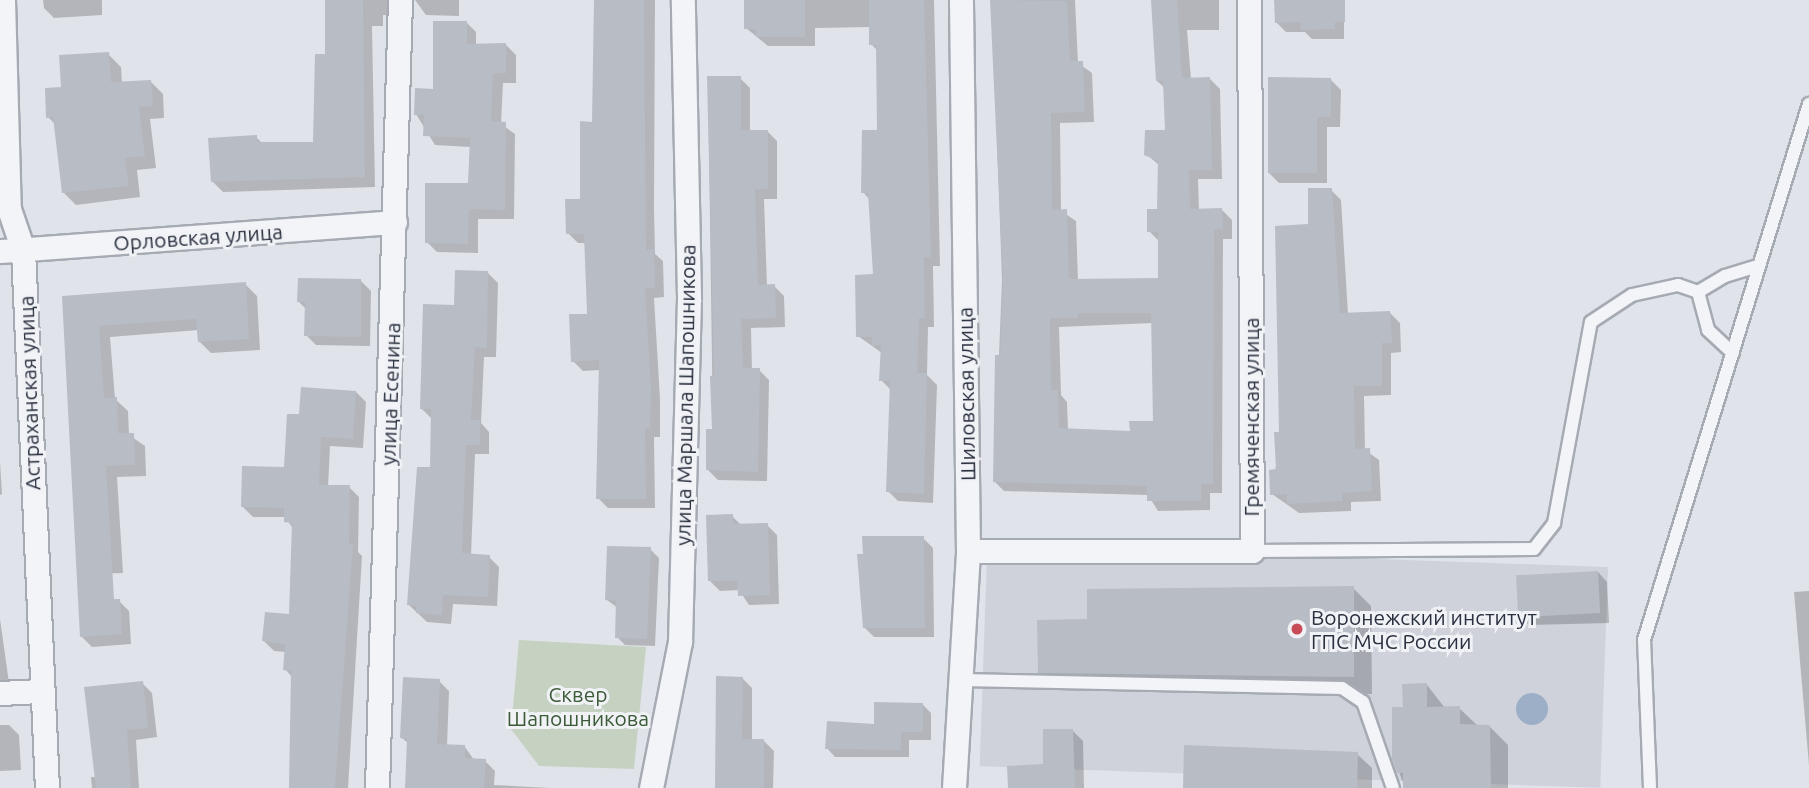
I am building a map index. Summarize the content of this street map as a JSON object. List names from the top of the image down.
{
  "streets": {
    "street": [
      "Орловская улица",
      "Астраханская улица",
      "улица Есенина",
      "Шиловская улица",
      "улица Маршала Шапошникова",
      "Гремяченская улица"
    ]
  },
  "crossings": [
    ["Орловская улица", "Астраханская улица"],
    ["Орловская улица", "улица Есенина"]
  ],
  "parks": ["Сквер Шапошникова"],
  "places": ["Воронежский институт ГПС МЧС России"]
}
